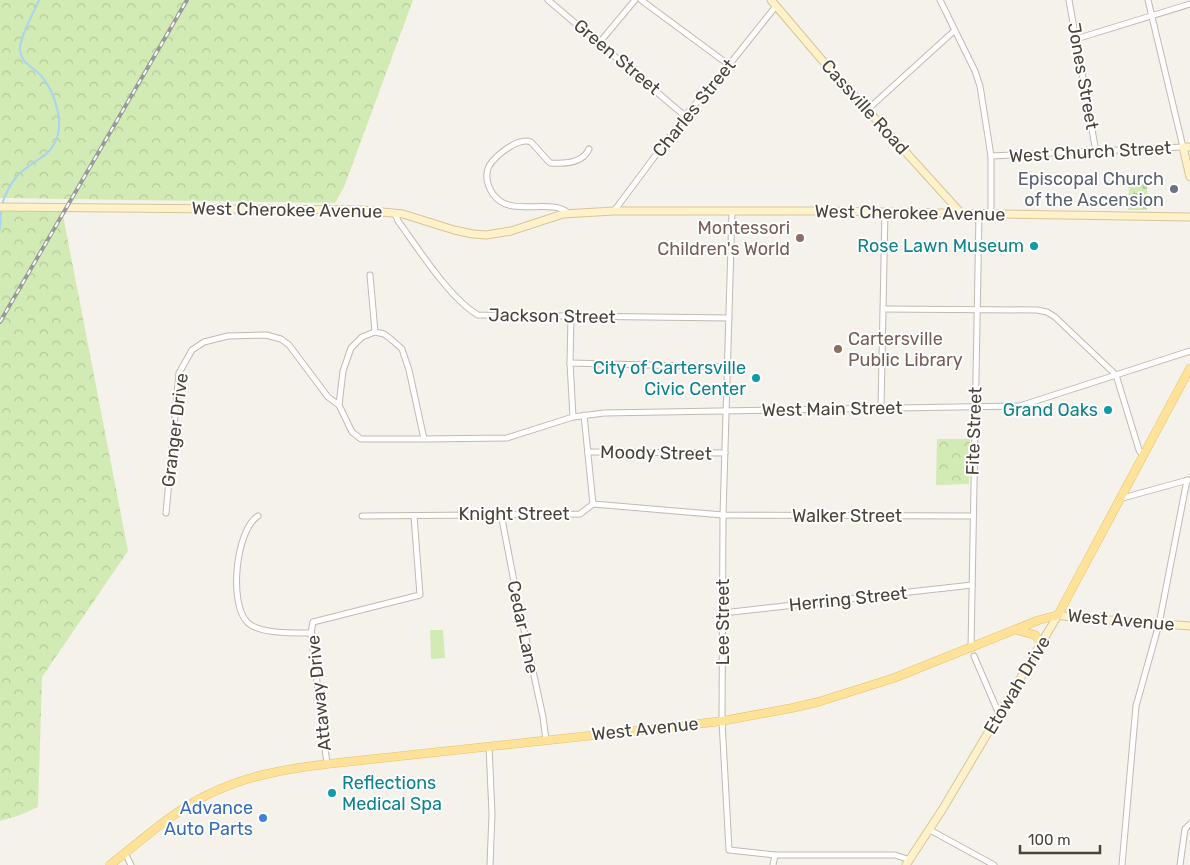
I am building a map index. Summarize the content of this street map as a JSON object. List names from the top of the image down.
{
  "streets": {
    "main road": [
      "Cassville Road",
      "West Cherokee Avenue",
      "West Avenue",
      "Etowah Drive"
    ],
    "street": [
      "Green Street",
      "Jones Street",
      "Charles Street",
      "West Church Street",
      "Jackson Street",
      "West Main Street",
      "Granger Drive",
      "Fite Street",
      "Moody Street",
      "Knight Street",
      "Walker Street",
      "Herring Street",
      "Lee Street",
      "Cedar Lane",
      "Attaway Drive"
    ]
  },
  "crossings": [
    ["Green Street", "Charles Street"],
    ["Jones Street", "West Church Street"],
    ["Cassville Road", "Charles Street"],
    ["Cassville Road", "West Cherokee Avenue"],
    ["Charles Street", "West Cherokee Avenue"],
    ["West Cherokee Avenue", "Jackson Street"],
    ["West Cherokee Avenue", "Fite Street"],
    ["West Cherokee Avenue", "Lee Street"],
    ["Jackson Street", "Lee Street"],
    ["West Main Street", "Granger Drive"],
    ["West Main Street", "Fite Street"],
    ["West Main Street", "Lee Street"],
    ["Fite Street", "Walker Street"],
    ["Fite Street", "Herring Street"],
    ["Fite Street", "West Avenue"],
    ["Fite Street", "Etowah Drive"],
    ["Moody Street", "Lee Street"],
    ["Knight Street", "Walker Street"],
    ["Knight Street", "Lee Street"],
    ["Knight Street", "Cedar Lane"],
    ["Knight Street", "Attaway Drive"],
    ["Walker Street", "Lee Street"],
    ["Herring Street", "Lee Street"],
    ["West Avenue", "Lee Street"],
    ["West Avenue", "Cedar Lane"],
    ["West Avenue", "Etowah Drive"],
    ["West Avenue", "Attaway Drive"],
    ["Lee Street", "Etowah Drive"]
  ],
  "places": [
    "Episcopal Church of the Ascension",
    "Montessori Children's World",
    "Rose Lawn Museum",
    "Cartersville Public Library",
    "City of Cartersville Civic Center",
    "Grand Oaks",
    "Reflections Medical Spa",
    "Advance Auto Parts"
  ],
  "scale_bar": "100 m"
}
